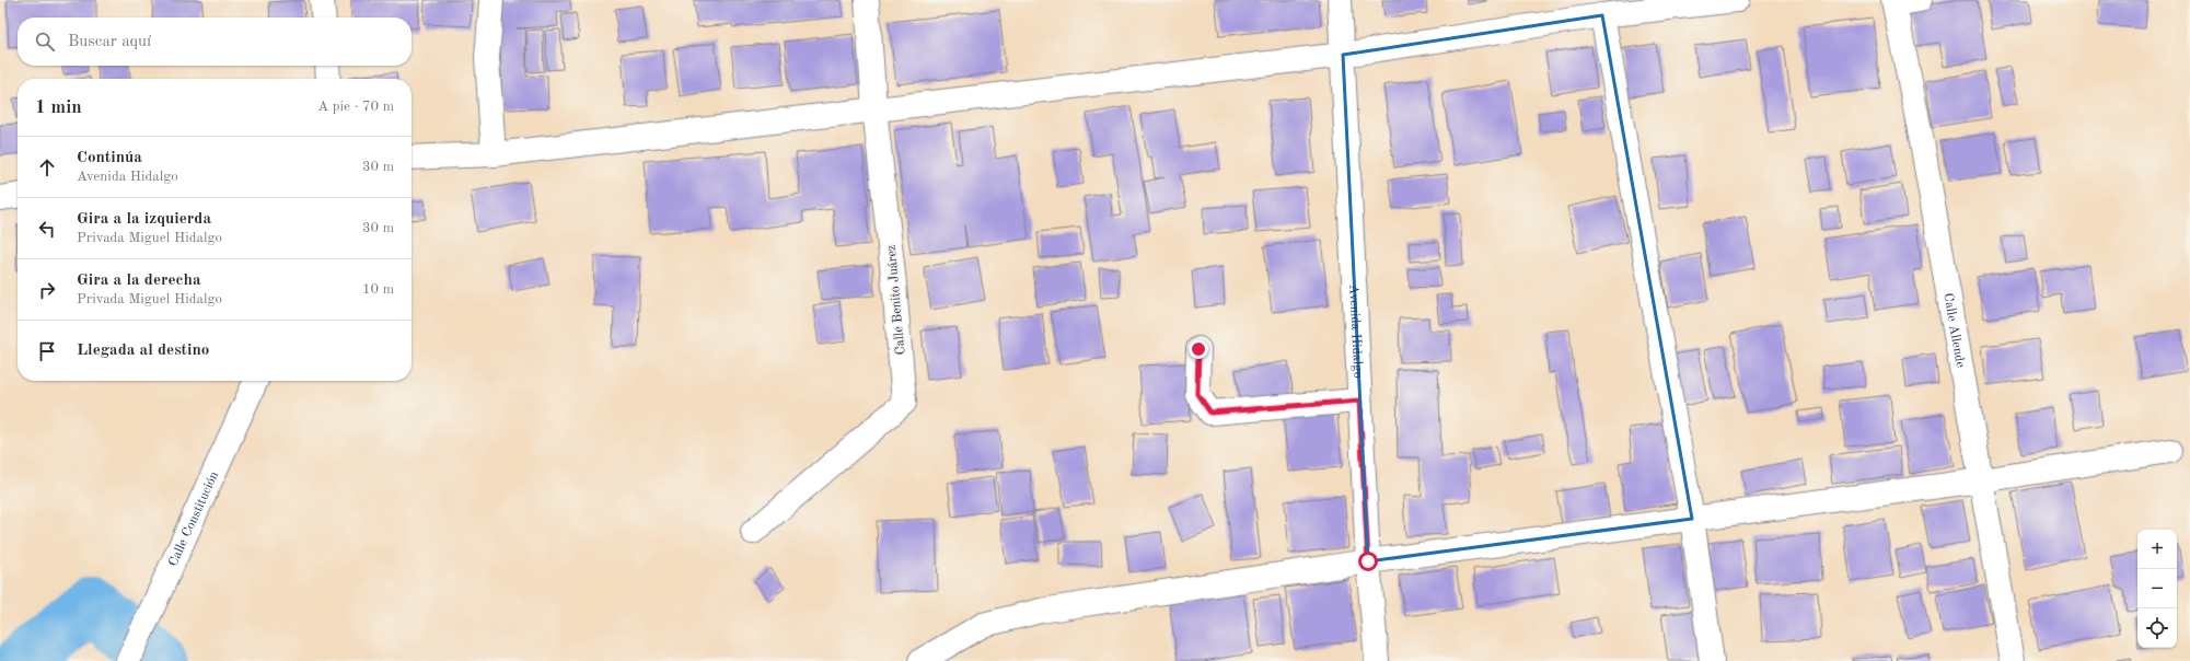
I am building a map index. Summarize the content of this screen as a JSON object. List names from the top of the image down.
{
  "streets": {
    "street": [
      "Calle Benito Juárez",
      "Avenida Hidalgo",
      "Calle Allende",
      "Calle Constitución"
    ]
  },
  "page": {
    "search": "Buscar aquí",
    "heading": ["1 min", "A pie · 70 m"],
    "list": [
      ["Continúa", "Avenida Hidalgo", "30 m"],
      ["Gira a la izquierda", "Privada Miguel Hidalgo", "30 m"],
      ["Gira a la derecha", "Privada Miguel Hidalgo", "10 m"],
      "Llegada al destino"
    ],
    "map_buttons": ["+", "−"]
  }
}
